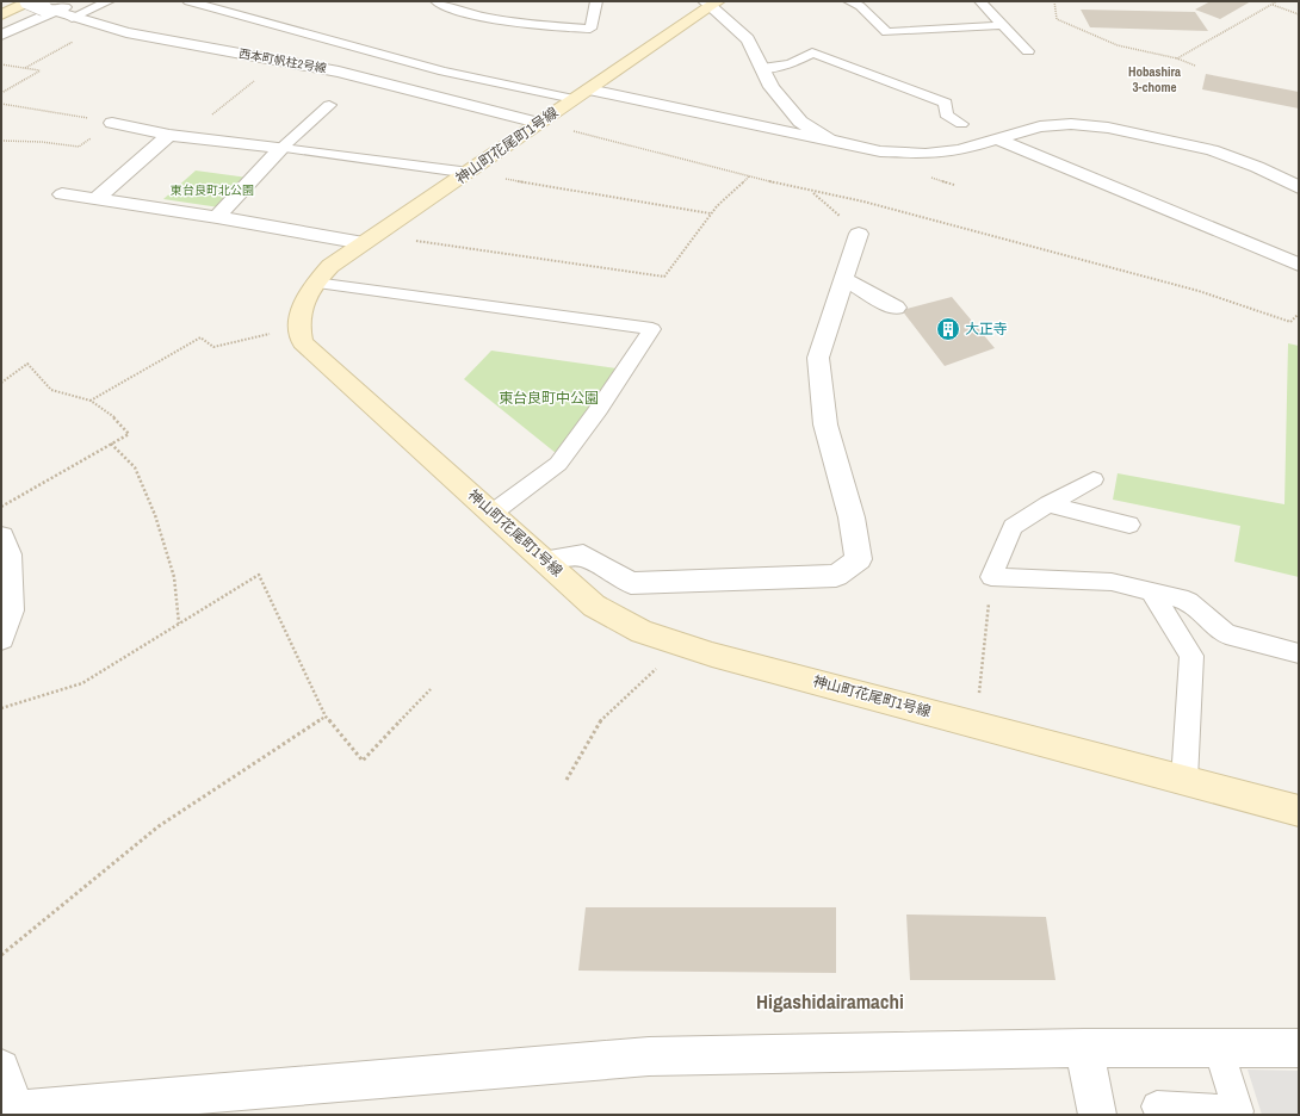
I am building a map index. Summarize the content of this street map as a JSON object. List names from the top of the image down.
{
  "streets": {
    "street": ["西本町帆柱2号線", "神山町花尾町1号線"]
  },
  "crossings": [
    ["西本町帆柱2号線", "神山町花尾町1号線"]
  ],
  "districts": ["Hobashira 3-chome", "Higashidairamachi"],
  "parks": ["東台良町北公園", "東台良町中公園"],
  "places": {
    "building": ["大正寺"]
  }
}
